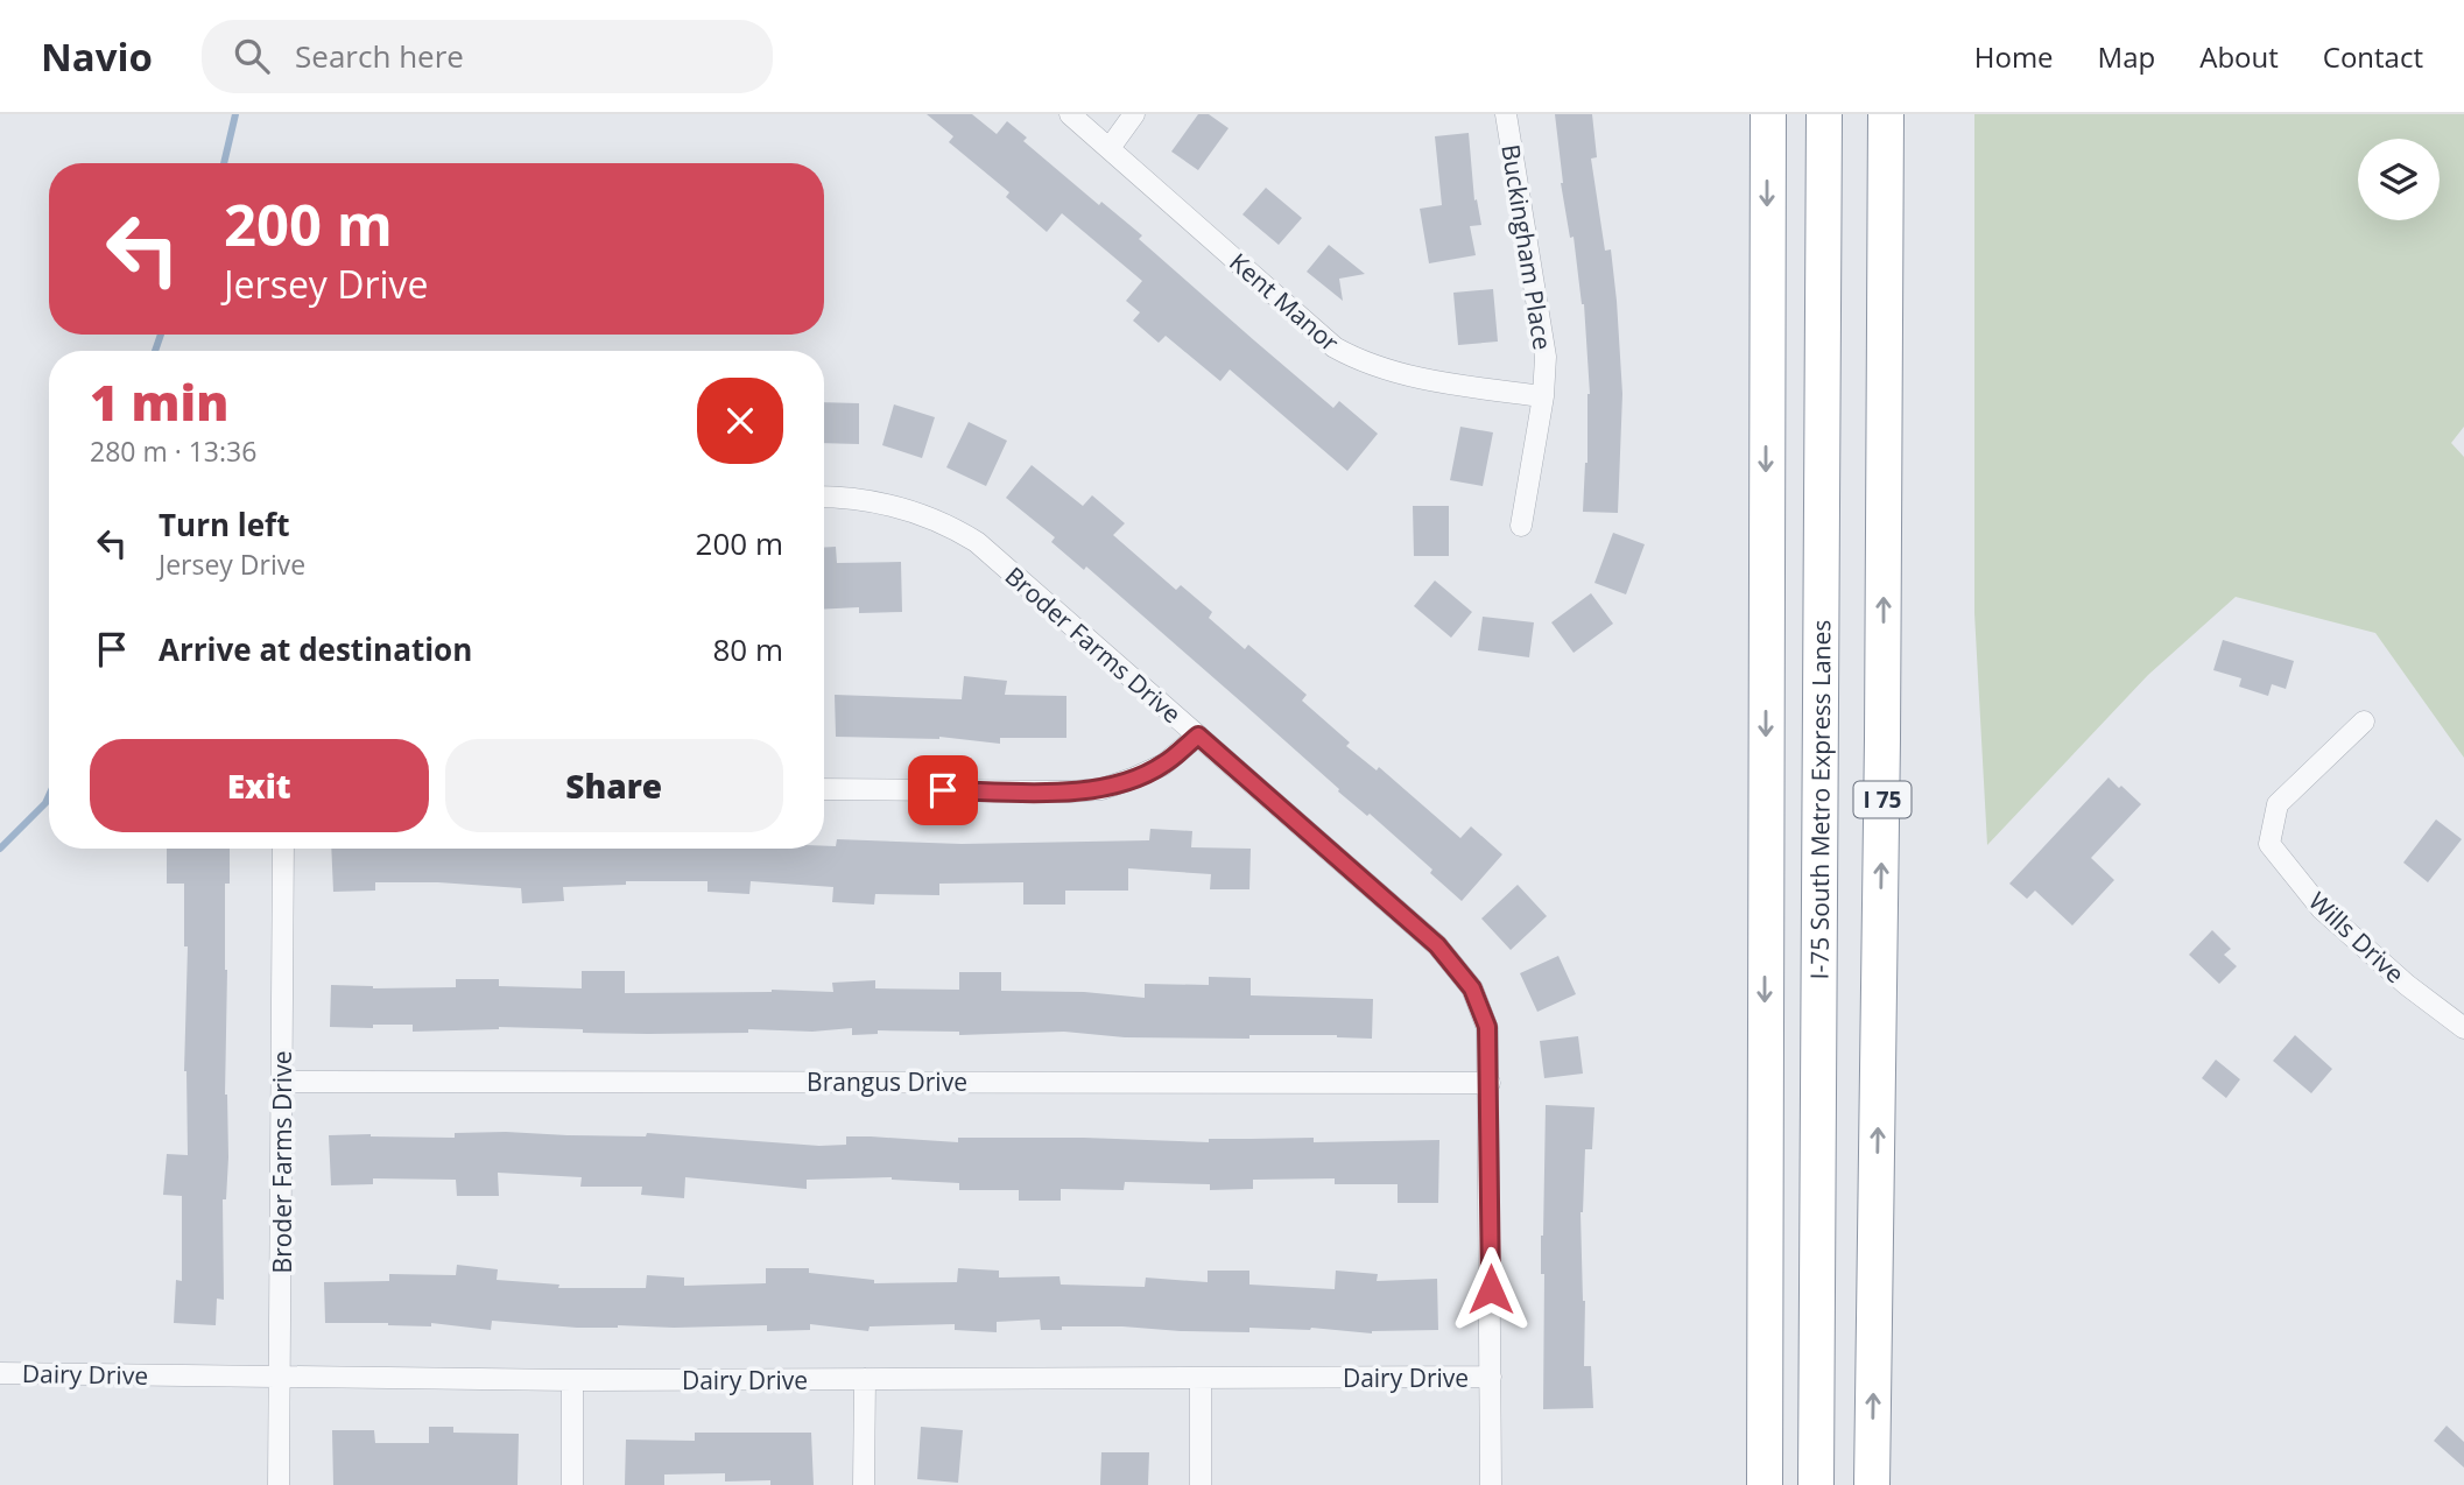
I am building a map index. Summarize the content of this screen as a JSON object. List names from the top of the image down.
{
  "streets": {
    "highway": ["I-75 South Metro Express Lanes", "I 75"],
    "street": [
      "Buckingham Place",
      "Kent Manor",
      "Broder Farms Drive",
      "Wills Drive",
      "Brangus Drive",
      "Dairy Drive"
    ]
  },
  "crossings": [
    ["Buckingham Place", "Kent Manor"],
    ["Broder Farms Drive", "Brangus Drive"],
    ["Broder Farms Drive", "Dairy Drive"]
  ],
  "page": {
    "header": "Navio",
    "search": "Search here",
    "nav": [
      "Home",
      "Map",
      "About",
      "Contact"
    ],
    "turn": ["200 m", "Jersey Drive"],
    "heading": ["1 min", "280 m · 13:36"],
    "list": [
      {
        "name": "Turn left",
        "note": "Jersey Drive",
        "value": "200 m"
      },
      {
        "name": "Arrive at destination",
        "value": "80 m"
      }
    ],
    "buttons": ["Exit", "Share"]
  }
}
